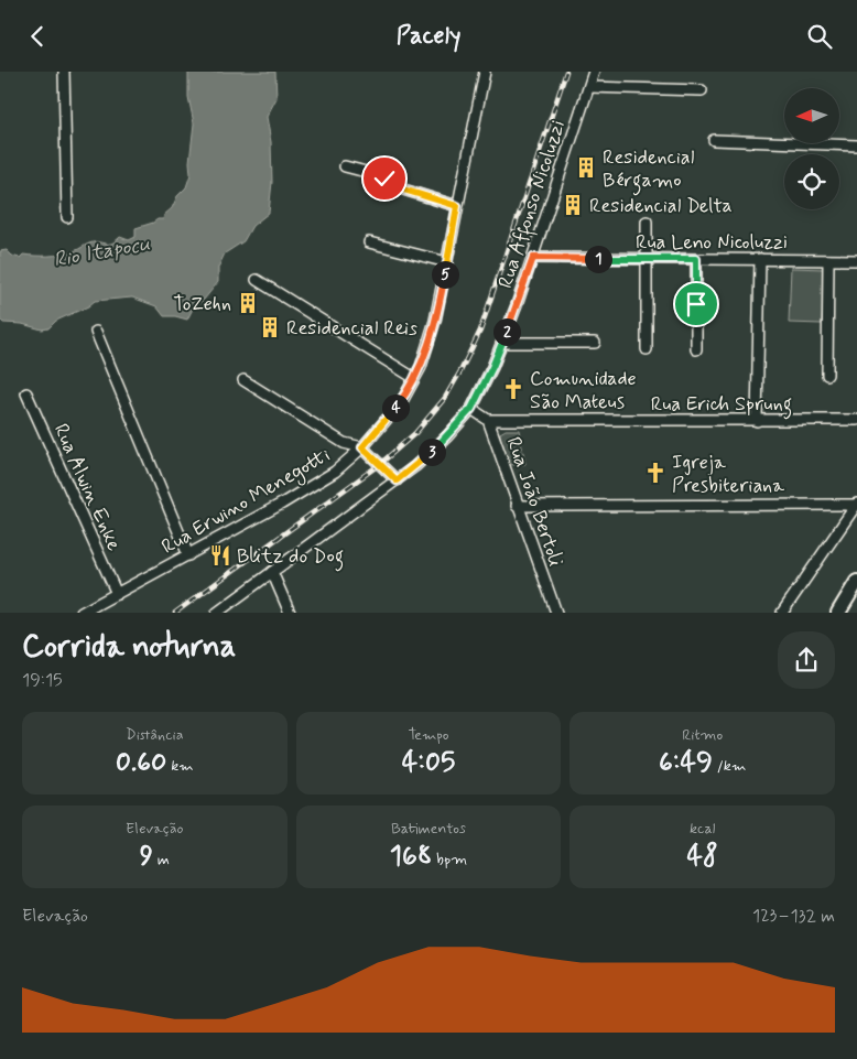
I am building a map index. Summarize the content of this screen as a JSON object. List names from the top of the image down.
{
  "streets": {
    "street": [
      "Rua Affonso Nicoluzzi",
      "Rua Leno Nicoluzzi",
      "Rua Erich Sprung",
      "Rua Alwin Enke",
      "Rua Erwino Menegotti",
      "Rua João Bertoli"
    ]
  },
  "crossings": [
    ["Rua Affonso Nicoluzzi", "Rua Leno Nicoluzzi"],
    ["Rua Affonso Nicoluzzi", "Rua João Bertoli"],
    ["Rua Erich Sprung", "Rua João Bertoli"],
    ["Rua Alwin Enke", "Rua Erwino Menegotti"]
  ],
  "water": ["Rio Itapocu"],
  "places": {
    "building": [
      "Residencial Bérgamo",
      "Residencial Delta",
      "ToZehn",
      "Residencial Reis"
    ],
    "church": ["Comunidade São Mateus", "Igreja Presbiteriana"],
    "restaurant": ["Blitz do Dog"]
  },
  "north": "left",
  "page": {
    "header": "Pacely",
    "pins": [
      "1",
      "5",
      "2",
      "4",
      "3"
    ],
    "heading": ["Corrida noturna", "19:15"],
    "stats": [
      ["Distância", "0.60 km"],
      ["Tempo", "4:05"],
      ["Ritmo", "6:49 /km"],
      ["Elevação", "9 m"],
      ["Batimentos", "168 bpm"],
      ["kcal", "48"]
    ],
    "chart": ["Elevação", "123–132 m"]
  }
}
